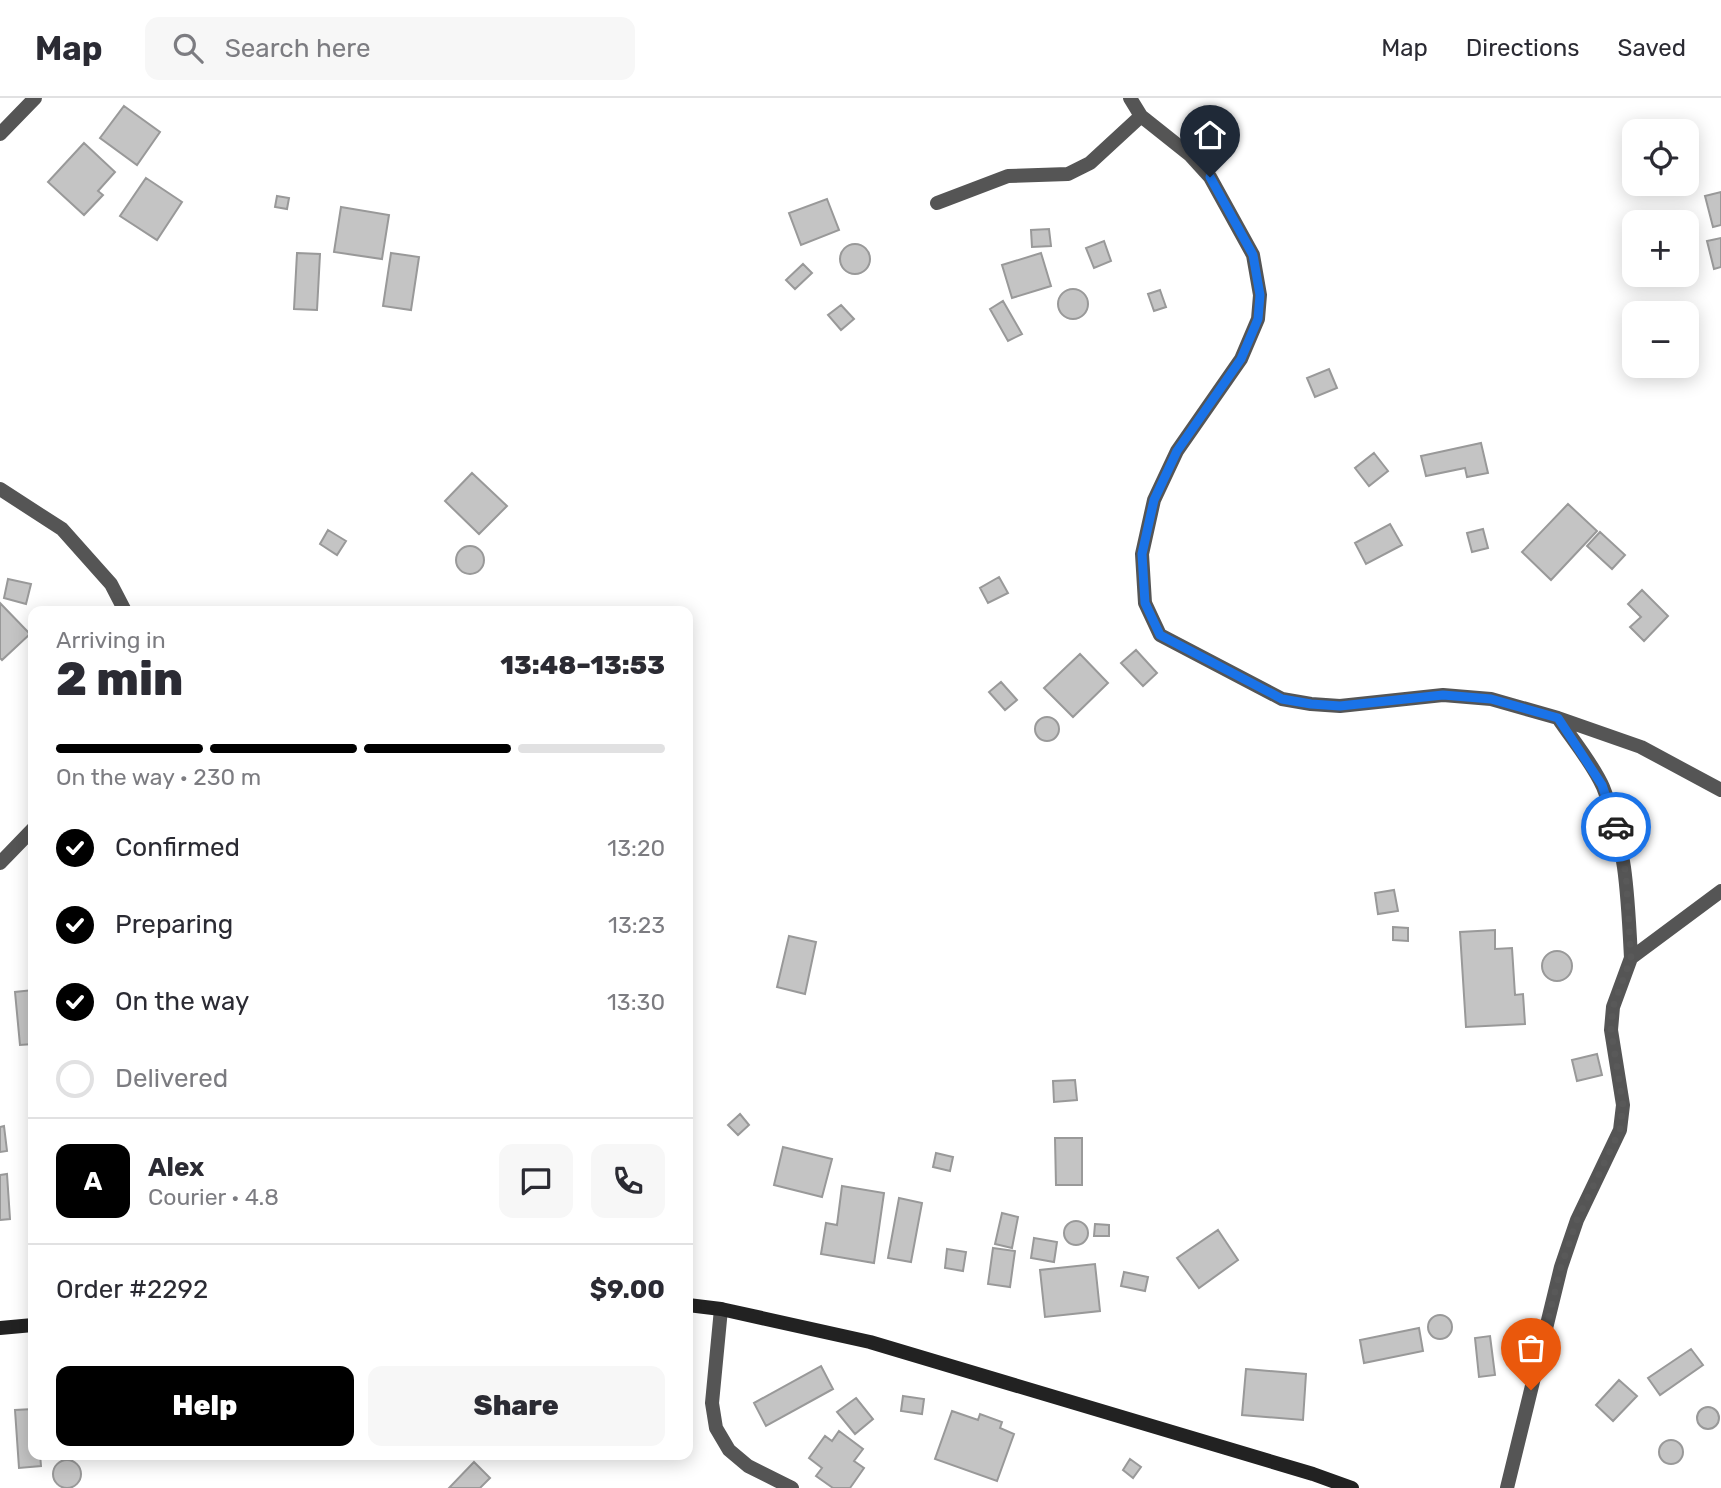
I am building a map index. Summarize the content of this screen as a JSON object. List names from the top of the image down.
{
  "page": {
    "header": "Map",
    "search": "Search here",
    "nav": ["Map", "Directions", "Saved"],
    "map_buttons": ["+", "−"],
    "heading": ["2 min", "Arriving in", "13:48–13:53"],
    "panel": [
      "Alex",
      "Courier · 4.8",
      "Order #2292",
      "$9.00"
    ],
    "bar": "On the way · 230 m",
    "list": [
      ["Confirmed", "13:20"],
      ["Preparing", "13:23"],
      ["On the way", "13:30"],
      "Delivered"
    ],
    "round": "A",
    "buttons": ["Help", "Share"]
  }
}
